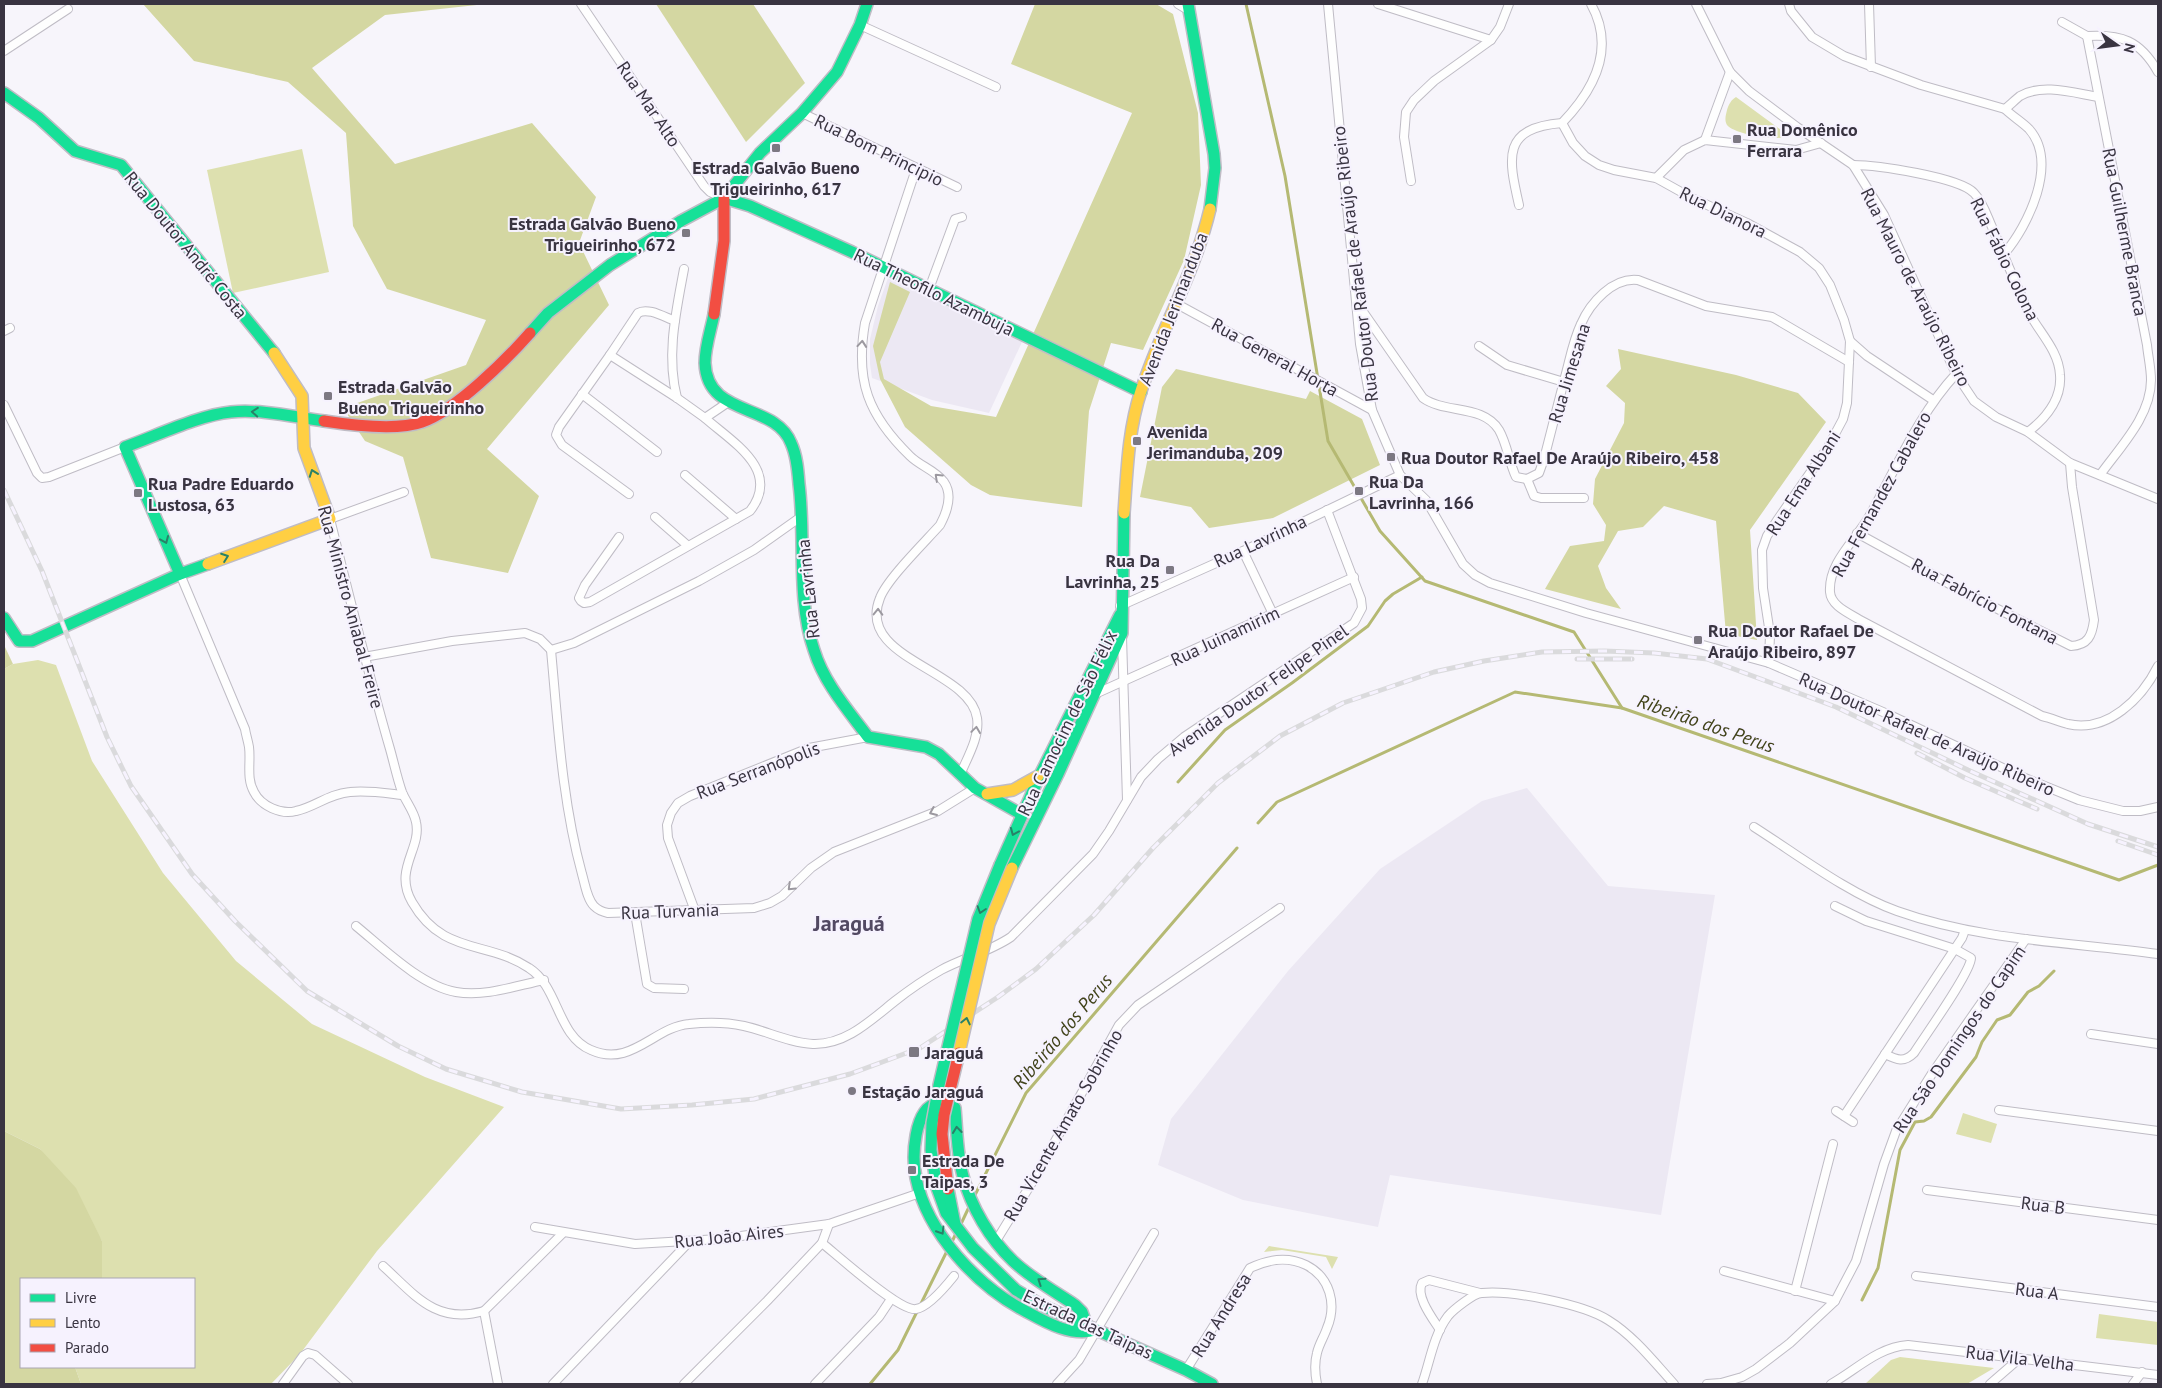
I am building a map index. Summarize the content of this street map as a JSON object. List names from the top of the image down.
{
  "streets": {
    "street": [
      "Rua Mar Alto",
      "Rua Bom Principio",
      "Rua Dianora",
      "Rua Guilherme Branca",
      "Rua Doutor André Costa",
      "Rua Fábio Colona",
      "Rua Doutor Rafael de Araújo Ribeiro",
      "Rua Mauro de Araújo Ribeiro",
      "Rua Theofilo Azambuja",
      "Avenida Jerimanduba",
      "Rua General Horta",
      "Rua Jimesana",
      "Rua Ema Albani",
      "Rua Fernandez Cabalero",
      "Rua Lavrinha",
      "Rua Fabrício Fontana",
      "Rua Ministro Aniabal Freire",
      "Rua Juinamirim",
      "Avenida Doutor Felipe Pinel",
      "Rua Camocim de São Félix",
      "Rua Serranópolis",
      "Rua Turvania",
      "Rua São Domingos do Capim",
      "Rua Vicente Amato Sobrinho",
      "Rua B",
      "Rua João Aires",
      "Rua A",
      "Rua Andresa",
      "Estrada das Taipas",
      "Rua Vila Velha"
    ]
  },
  "crossings": [
    ["Rua Mar Alto", "Rua Theofilo Azambuja"],
    ["Rua Dianora", "Rua Ema Albani"],
    ["Rua Guilherme Branca", "Rua Mauro de Araújo Ribeiro"],
    ["Rua Doutor André Costa", "Rua Ministro Aniabal Freire"],
    ["Rua Fábio Colona", "Rua Mauro de Araújo Ribeiro"],
    ["Rua Doutor Rafael de Araújo Ribeiro", "Rua General Horta"],
    ["Rua Doutor Rafael de Araújo Ribeiro", "Rua Ema Albani"],
    ["Rua Doutor Rafael de Araújo Ribeiro", "Rua Lavrinha"],
    ["Rua Mauro de Araújo Ribeiro", "Rua Fernandez Cabalero"],
    ["Rua Mauro de Araújo Ribeiro", "Rua Fabrício Fontana"],
    ["Rua Theofilo Azambuja", "Avenida Jerimanduba"],
    ["Avenida Jerimanduba", "Rua General Horta"],
    ["Avenida Jerimanduba", "Rua Lavrinha"],
    ["Avenida Jerimanduba", "Rua Camocim de São Félix"],
    ["Rua Jimesana", "Rua Ema Albani"],
    ["Rua Fernandez Cabalero", "Rua Fabrício Fontana"],
    ["Rua Lavrinha", "Avenida Doutor Felipe Pinel"],
    ["Rua Lavrinha", "Rua Camocim de São Félix"],
    ["Rua Lavrinha", "Rua Serranópolis"],
    ["Rua Ministro Aniabal Freire", "Avenida Doutor Felipe Pinel"],
    ["Rua Juinamirim", "Avenida Doutor Felipe Pinel"],
    ["Rua Juinamirim", "Rua Camocim de São Félix"],
    ["Rua Camocim de São Félix", "Rua Serranópolis"],
    ["Rua Camocim de São Félix", "Estrada das Taipas"],
    ["Rua Serranópolis", "Rua Turvania"],
    ["Rua Andresa", "Estrada das Taipas"]
  ],
  "one_way": ["Rua Turvania"],
  "districts": ["Jaraguá"],
  "water": ["Ribeirão dos Perus"],
  "places": {
    "transit": [
      "Rua Domênico Ferrara",
      "Estrada Galvão Bueno Trigueirinho, 617",
      "Estrada Galvão Bueno Trigueirinho, 672",
      "Estrada Galvão Bueno Trigueirinho",
      "Avenida Jerimanduba, 209",
      "Rua Doutor Rafael De Araújo Ribeiro, 458",
      "Rua Da Lavrinha, 166",
      "Rua Padre Eduardo Lustosa, 63",
      "Rua Da Lavrinha, 25",
      "Rua Doutor Rafael De Araújo Ribeiro, 897",
      "Jaraguá",
      "Estrada De Taipas, 3"
    ],
    "other": ["Estação Jaraguá"]
  },
  "legend": ["Livre", "Lento", "Parado"],
  "north": "right"
}
